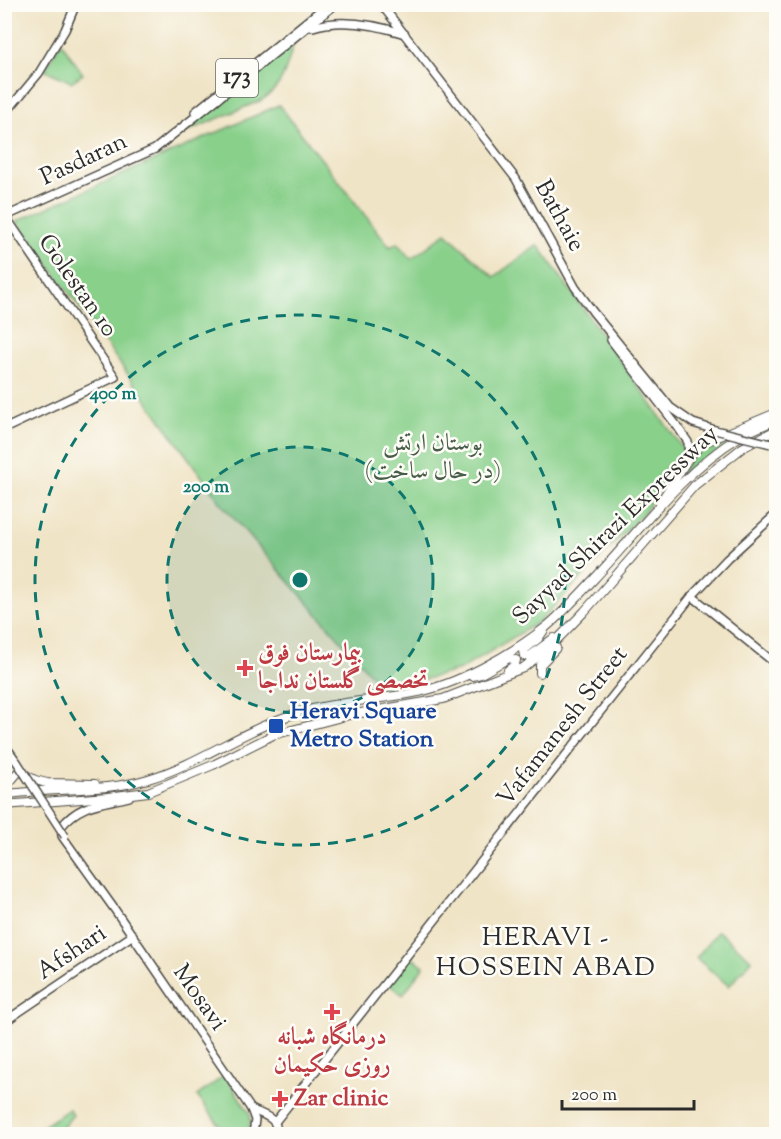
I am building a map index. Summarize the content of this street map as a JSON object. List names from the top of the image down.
{
  "streets": {
    "highway": ["Sayyad Shirazi Expressway"],
    "main road": [
      "173",
      "Pasdaran",
      "Bathaie",
      "Golestan 10",
      "Vafamanesh Street",
      "Afshari",
      "Mosavi"
    ]
  },
  "crossings": [
    ["Pasdaran", "Golestan 10"],
    ["Afshari", "Mosavi"]
  ],
  "districts": ["HERAVI - HOSSEIN ABAD"],
  "parks": ["بوستان ارتش (در حال ساخت)"],
  "places": {
    "health": ["بیمارستان فوق تخصصی گلستان نداجا", "درمانگاه شبانه روزی حکیمان", "Zar clinic"],
    "transit": ["Heravi Square Metro Station"]
  },
  "scale_bar": "200 m",
  "rings": ["400 m", "200 m"]
}
